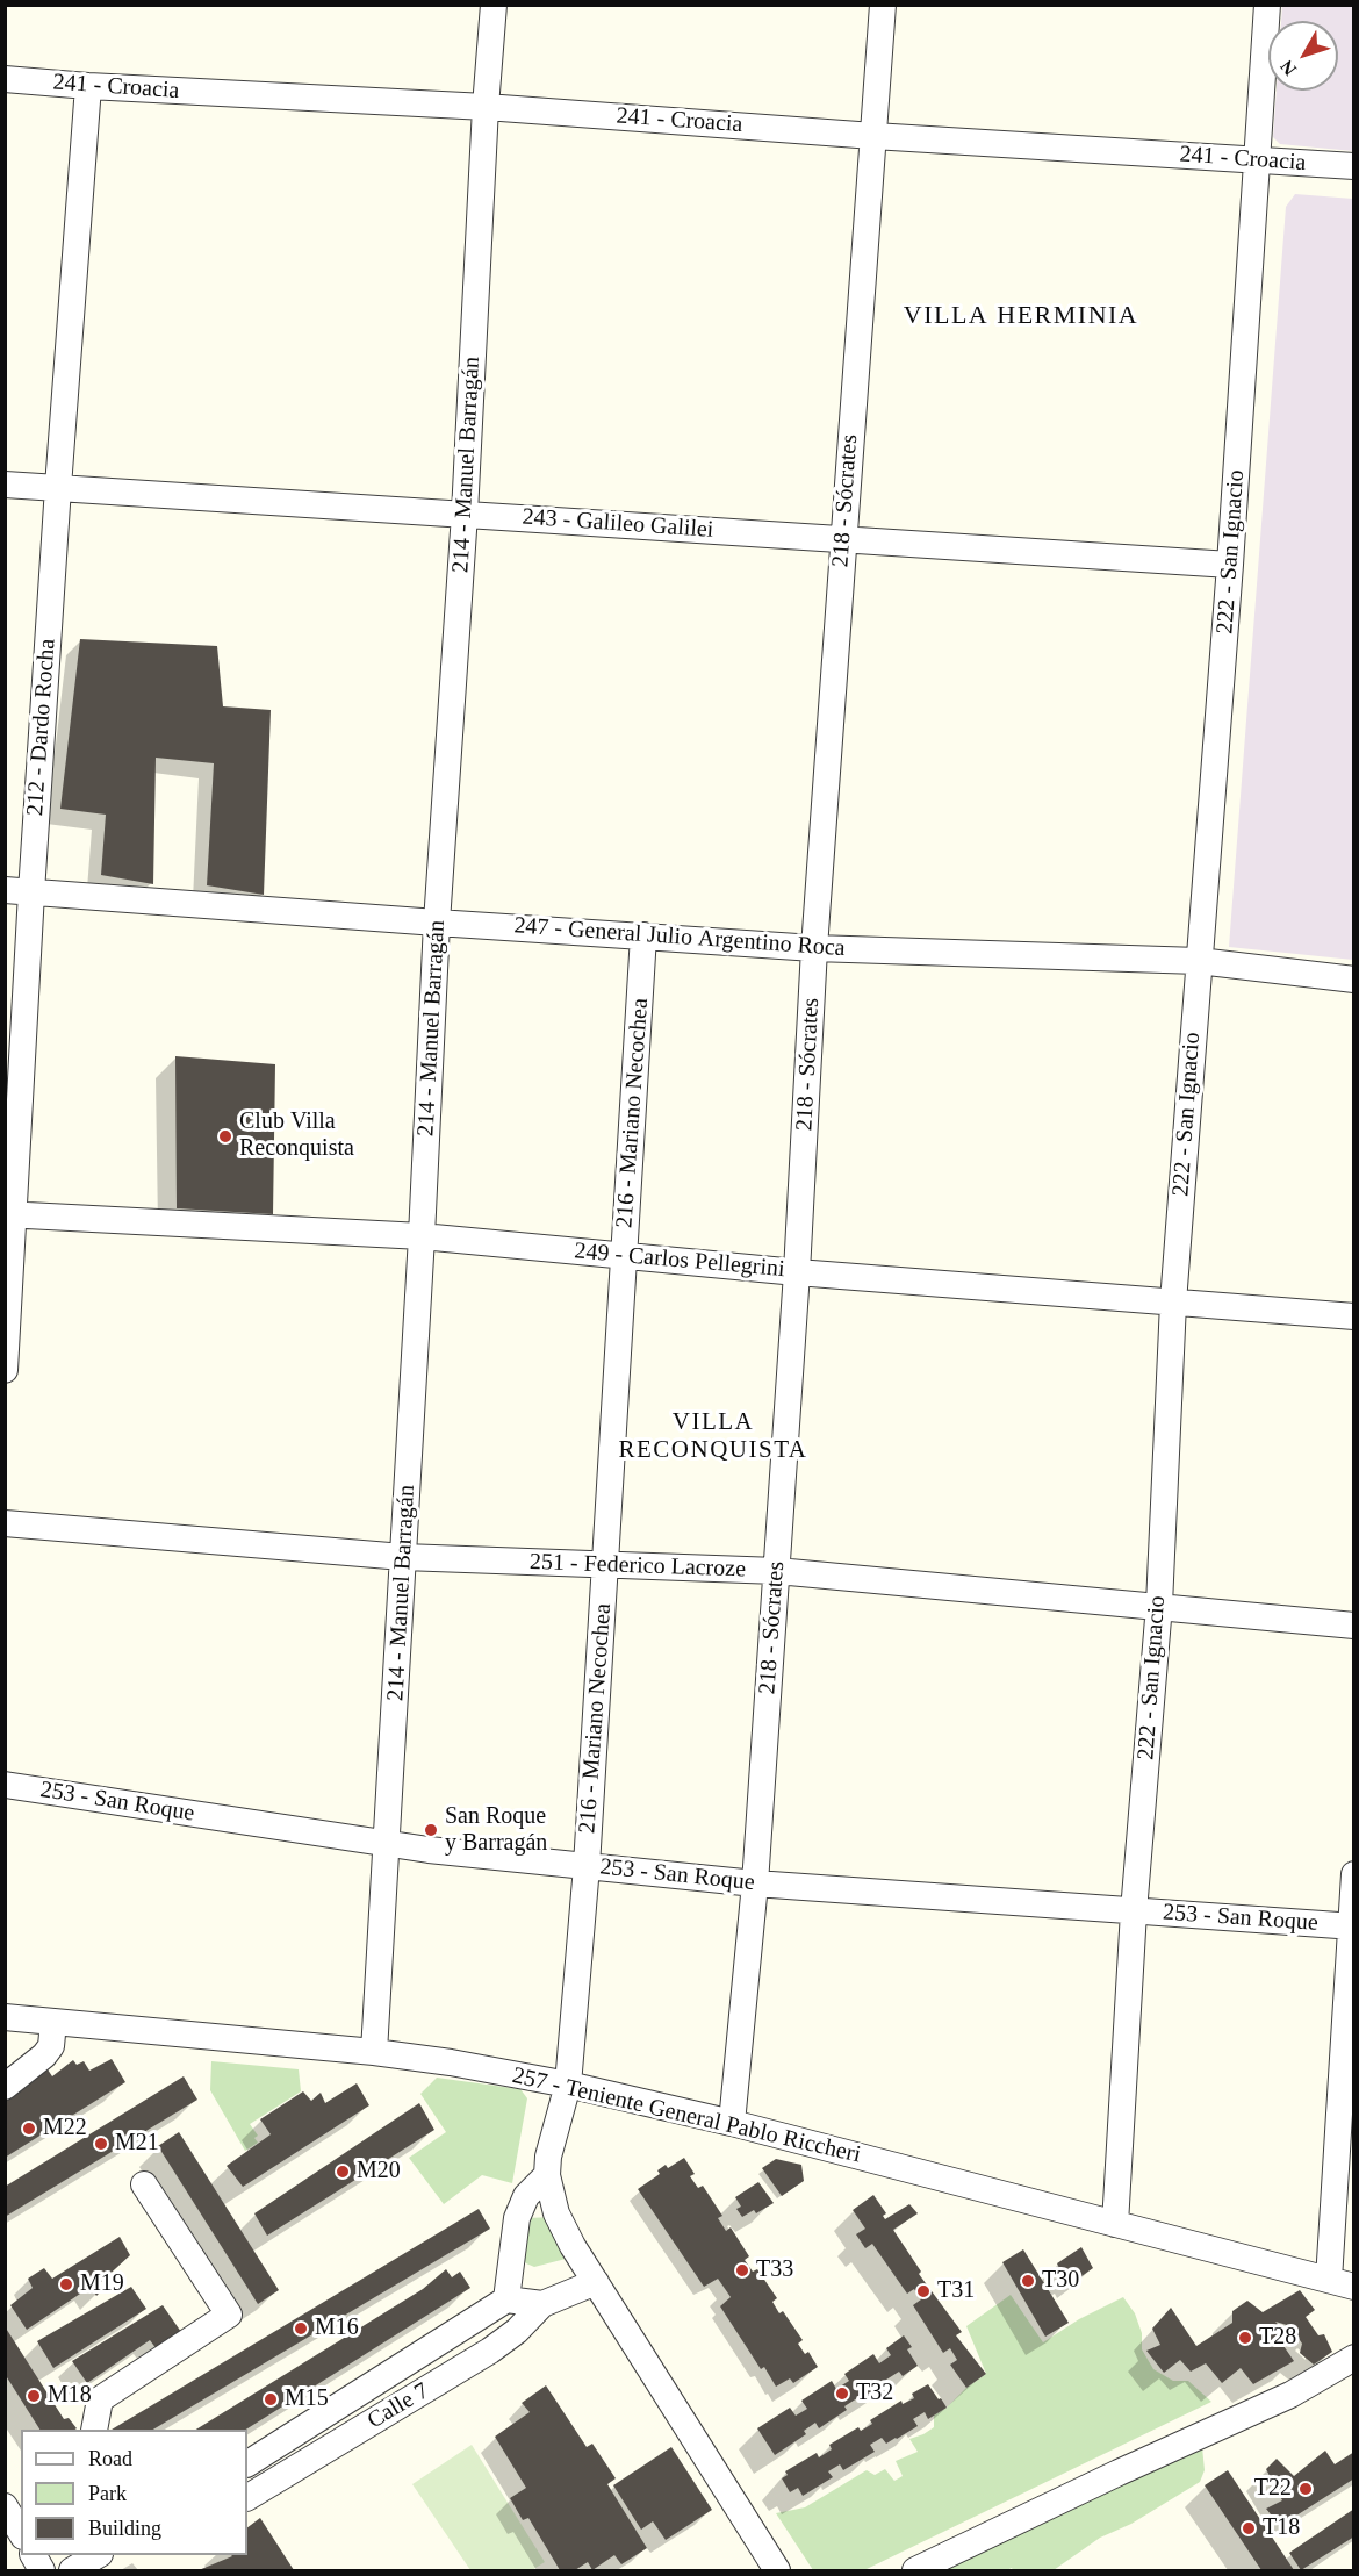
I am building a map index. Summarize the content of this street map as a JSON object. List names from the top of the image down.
{
  "streets": {
    "street": [
      "241 - Croacia",
      "214 - Manuel Barragán",
      "218 - Sócrates",
      "243 - Galileo Galilei",
      "222 - San Ignacio",
      "212 - Dardo Rocha",
      "247 - General Julio Argentino Roca",
      "216 - Mariano Necochea",
      "249 - Carlos Pellegrini",
      "251 - Federico Lacroze",
      "253 - San Roque",
      "257 - Teniente General Pablo Riccheri",
      "Calle 7"
    ]
  },
  "crossings": [
    ["241 - Croacia", "214 - Manuel Barragán"],
    ["241 - Croacia", "218 - Sócrates"],
    ["241 - Croacia", "222 - San Ignacio"],
    ["241 - Croacia", "212 - Dardo Rocha"],
    ["214 - Manuel Barragán", "243 - Galileo Galilei"],
    ["214 - Manuel Barragán", "247 - General Julio Argentino Roca"],
    ["214 - Manuel Barragán", "249 - Carlos Pellegrini"],
    ["214 - Manuel Barragán", "251 - Federico Lacroze"],
    ["214 - Manuel Barragán", "253 - San Roque"],
    ["214 - Manuel Barragán", "257 - Teniente General Pablo Riccheri"],
    ["218 - Sócrates", "243 - Galileo Galilei"],
    ["218 - Sócrates", "247 - General Julio Argentino Roca"],
    ["218 - Sócrates", "249 - Carlos Pellegrini"],
    ["218 - Sócrates", "251 - Federico Lacroze"],
    ["218 - Sócrates", "253 - San Roque"],
    ["218 - Sócrates", "257 - Teniente General Pablo Riccheri"],
    ["243 - Galileo Galilei", "222 - San Ignacio"],
    ["243 - Galileo Galilei", "212 - Dardo Rocha"],
    ["222 - San Ignacio", "247 - General Julio Argentino Roca"],
    ["222 - San Ignacio", "249 - Carlos Pellegrini"],
    ["222 - San Ignacio", "251 - Federico Lacroze"],
    ["222 - San Ignacio", "253 - San Roque"],
    ["222 - San Ignacio", "257 - Teniente General Pablo Riccheri"],
    ["212 - Dardo Rocha", "247 - General Julio Argentino Roca"],
    ["212 - Dardo Rocha", "249 - Carlos Pellegrini"],
    ["247 - General Julio Argentino Roca", "216 - Mariano Necochea"],
    ["216 - Mariano Necochea", "249 - Carlos Pellegrini"],
    ["216 - Mariano Necochea", "251 - Federico Lacroze"],
    ["216 - Mariano Necochea", "253 - San Roque"],
    ["216 - Mariano Necochea", "257 - Teniente General Pablo Riccheri"]
  ],
  "districts": ["VILLA HERMINIA", "VILLA RECONQUISTA"],
  "places": [
    "Club Villa Reconquista",
    "San Roque y Barragán",
    "M22",
    "M21",
    "M20",
    "T33",
    "T30",
    "M19",
    "T31",
    "M16",
    "T28",
    "T32",
    "M18",
    "M15",
    "T22",
    "T18"
  ],
  "legend": ["Road", "Park", "Building"],
  "north": "bottom left"
}
